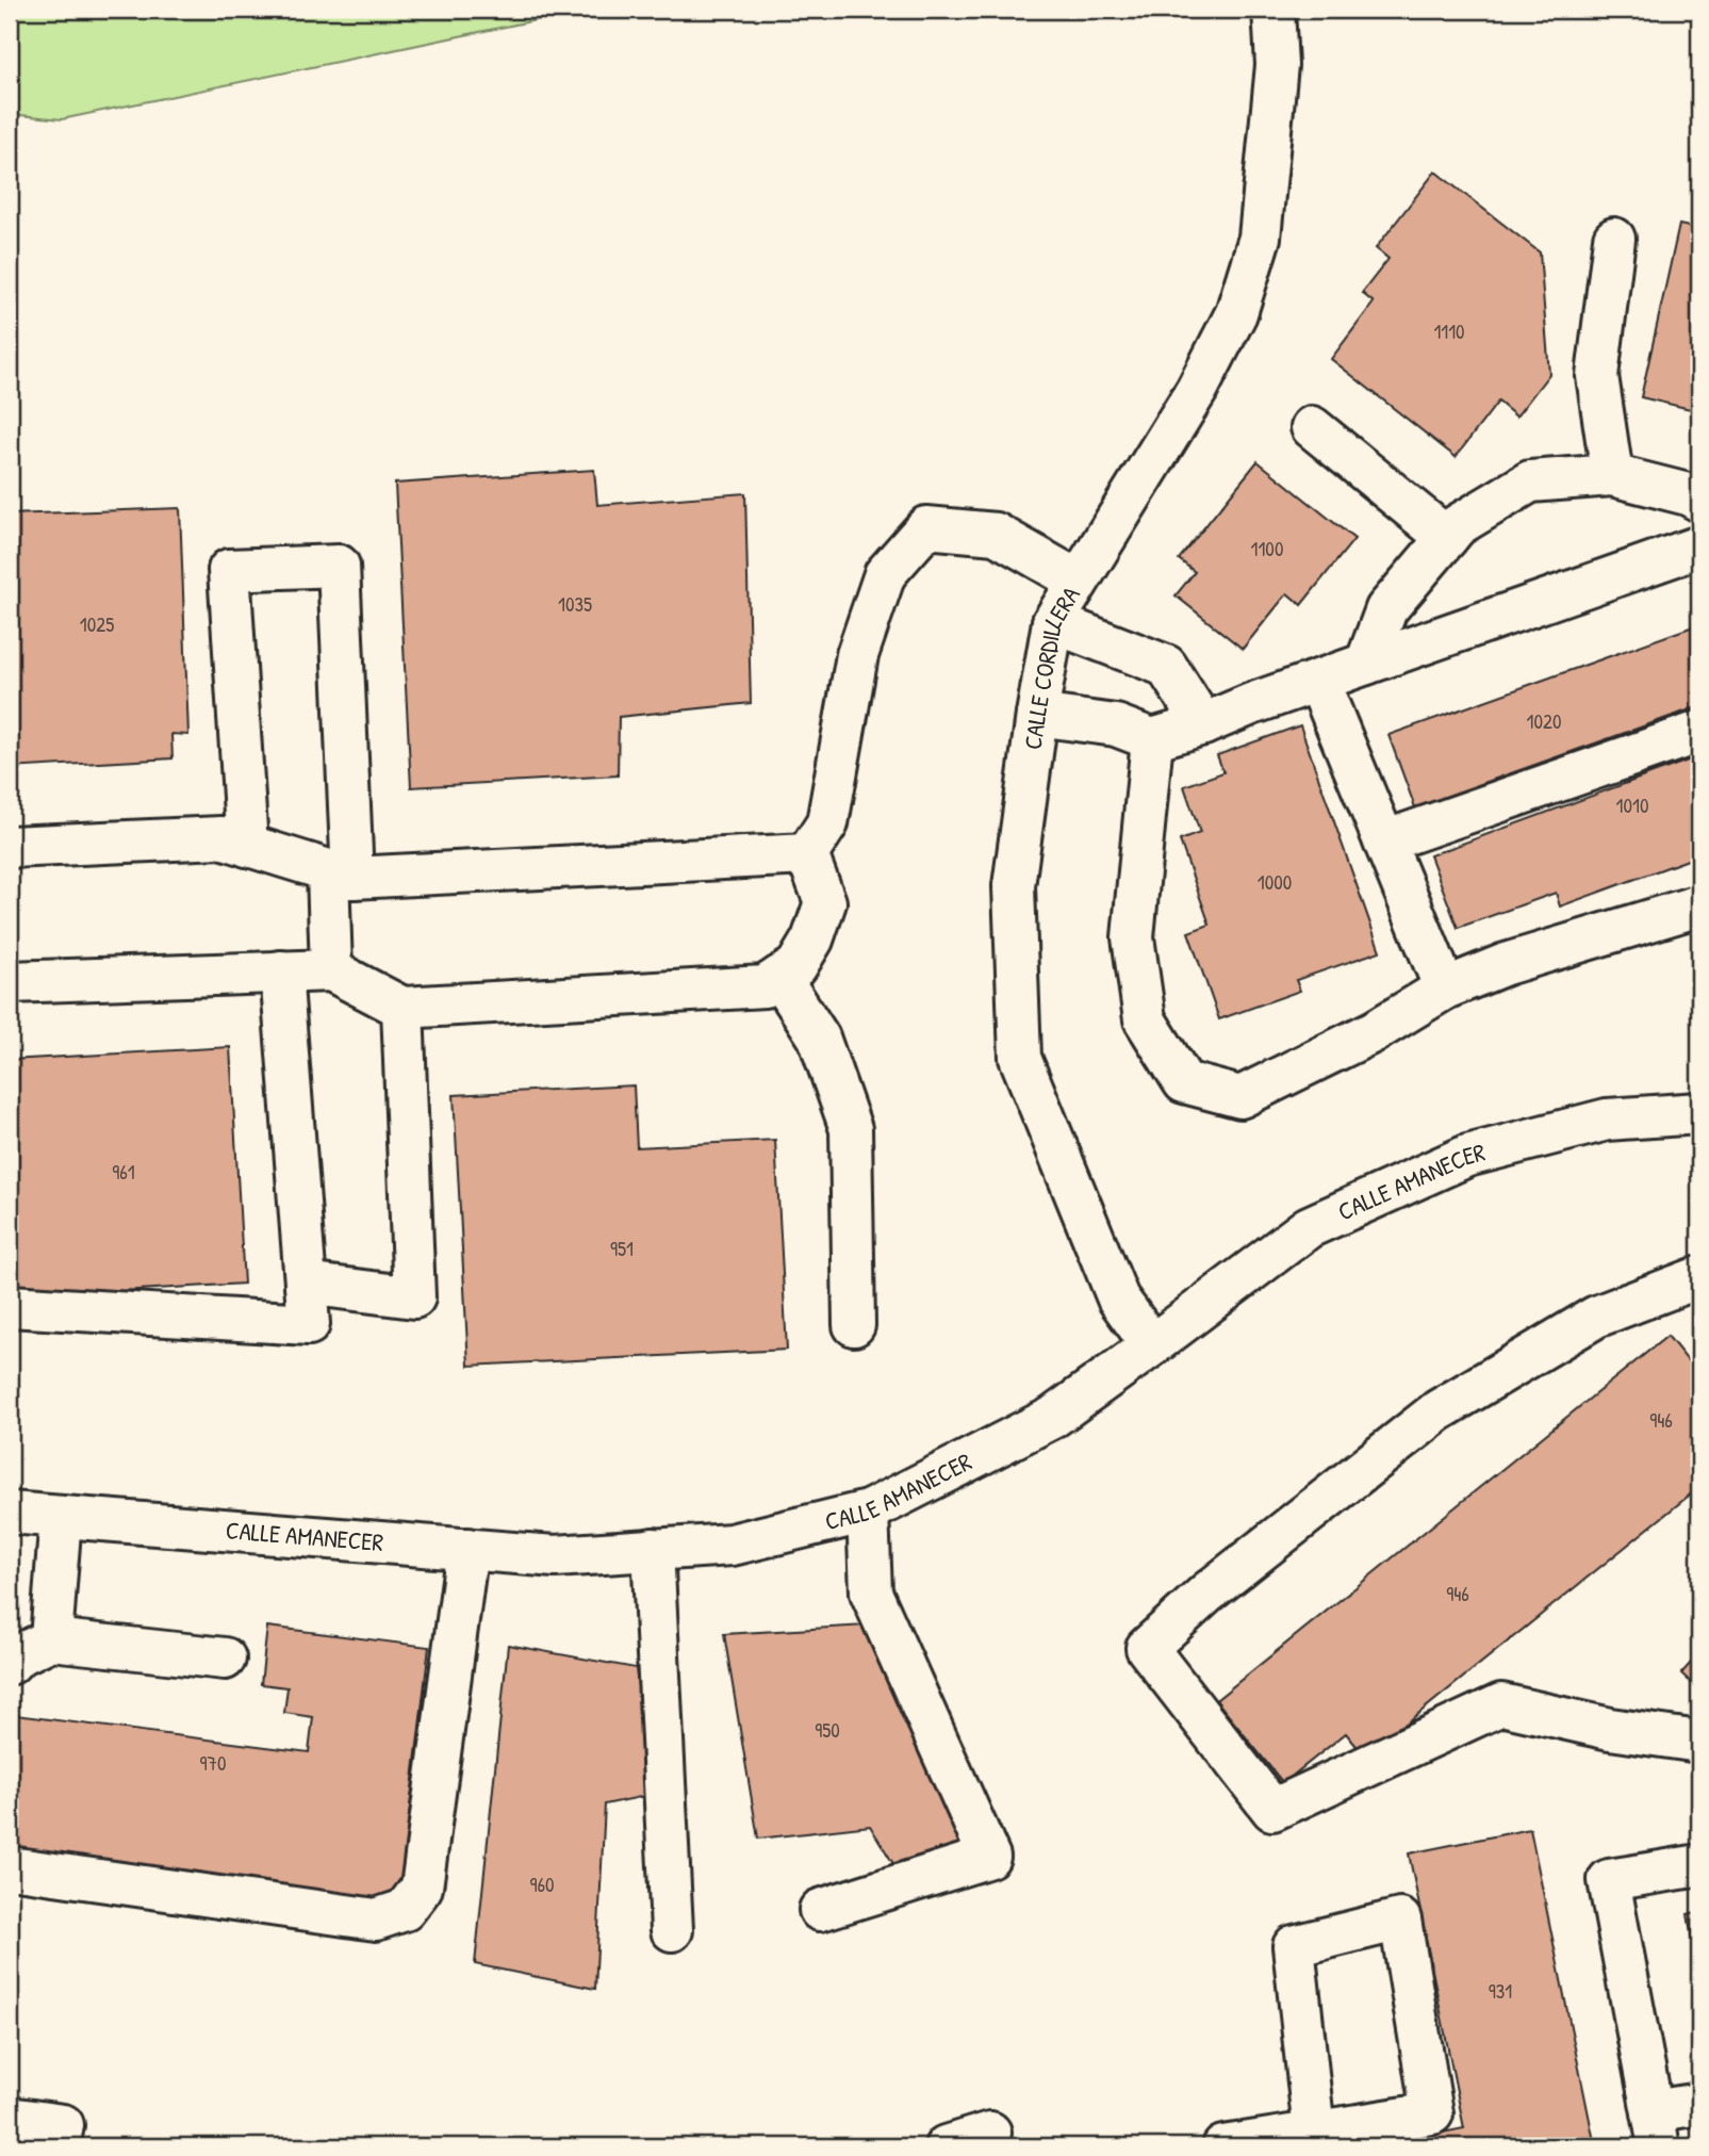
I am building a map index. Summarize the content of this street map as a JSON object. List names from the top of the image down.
{
  "streets": {
    "street": ["CALLE CORDILLERA", "CALLE AMANECER"]
  },
  "crossings": [
    ["CALLE CORDILLERA", "CALLE AMANECER"]
  ],
  "house_numbers": [
    "1110",
    "1100",
    "1035",
    "1025",
    "1020",
    "1010",
    "1000",
    "961",
    "951",
    "946",
    "946",
    "950",
    "970",
    "960",
    "931"
  ]
}
